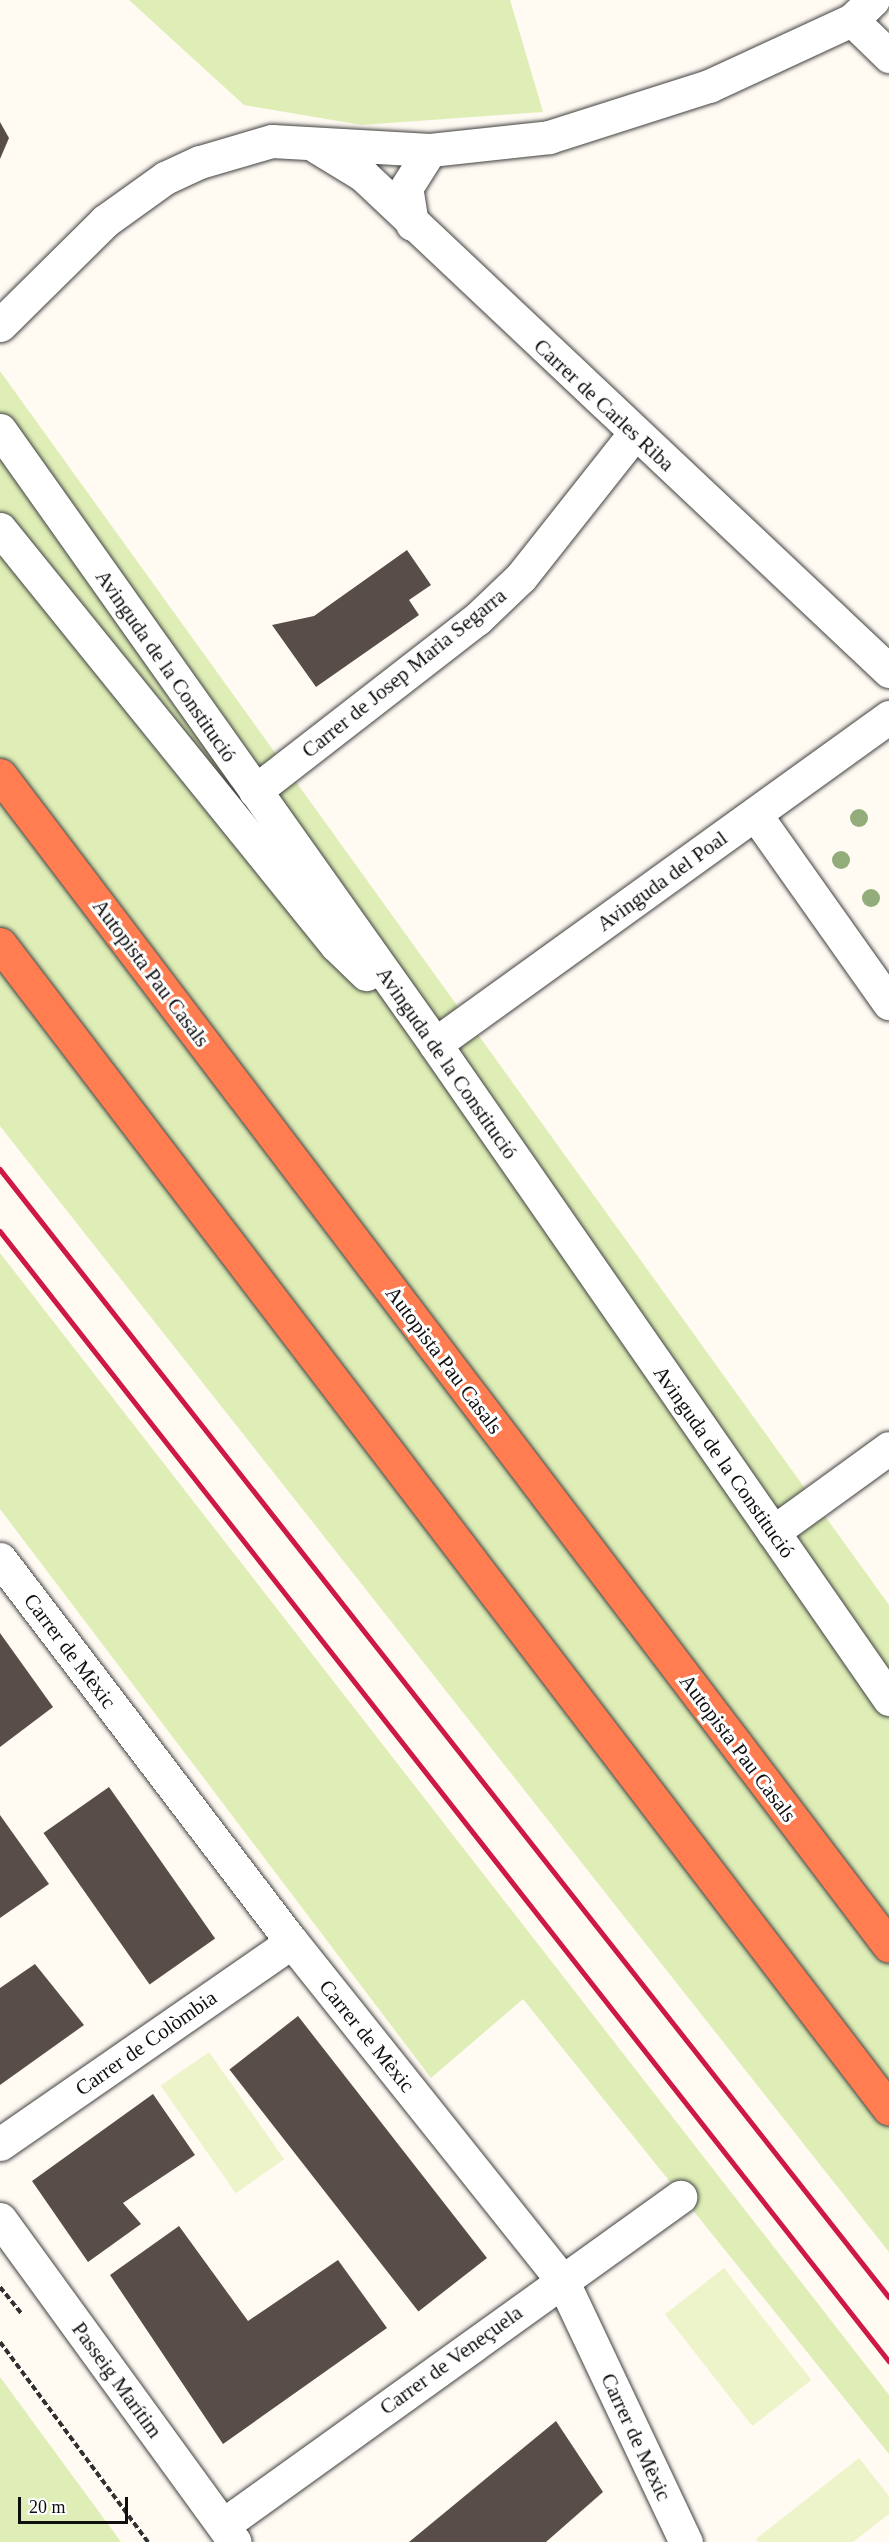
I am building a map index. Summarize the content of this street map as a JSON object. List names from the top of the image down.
{
  "streets": {
    "highway": ["Autopista Pau Casals"],
    "street": [
      "Carrer de Carles Riba",
      "Avinguda de la Constitució",
      "Carrer de Josep Maria Segarra",
      "Avinguda del Poal",
      "Carrer de Mèxic",
      "Carrer de Colòmbia",
      "Carrer de Veneçuela",
      "Passeig Marítim"
    ]
  },
  "crossings": [
    ["Carrer de Carles Riba", "Carrer de Josep Maria Segarra"],
    ["Avinguda de la Constitució", "Carrer de Josep Maria Segarra"],
    ["Avinguda de la Constitució", "Avinguda del Poal"],
    ["Carrer de Mèxic", "Carrer de Colòmbia"],
    ["Carrer de Mèxic", "Carrer de Veneçuela"],
    ["Carrer de Veneçuela", "Passeig Marítim"]
  ],
  "scale_bar": "20 m"
}
